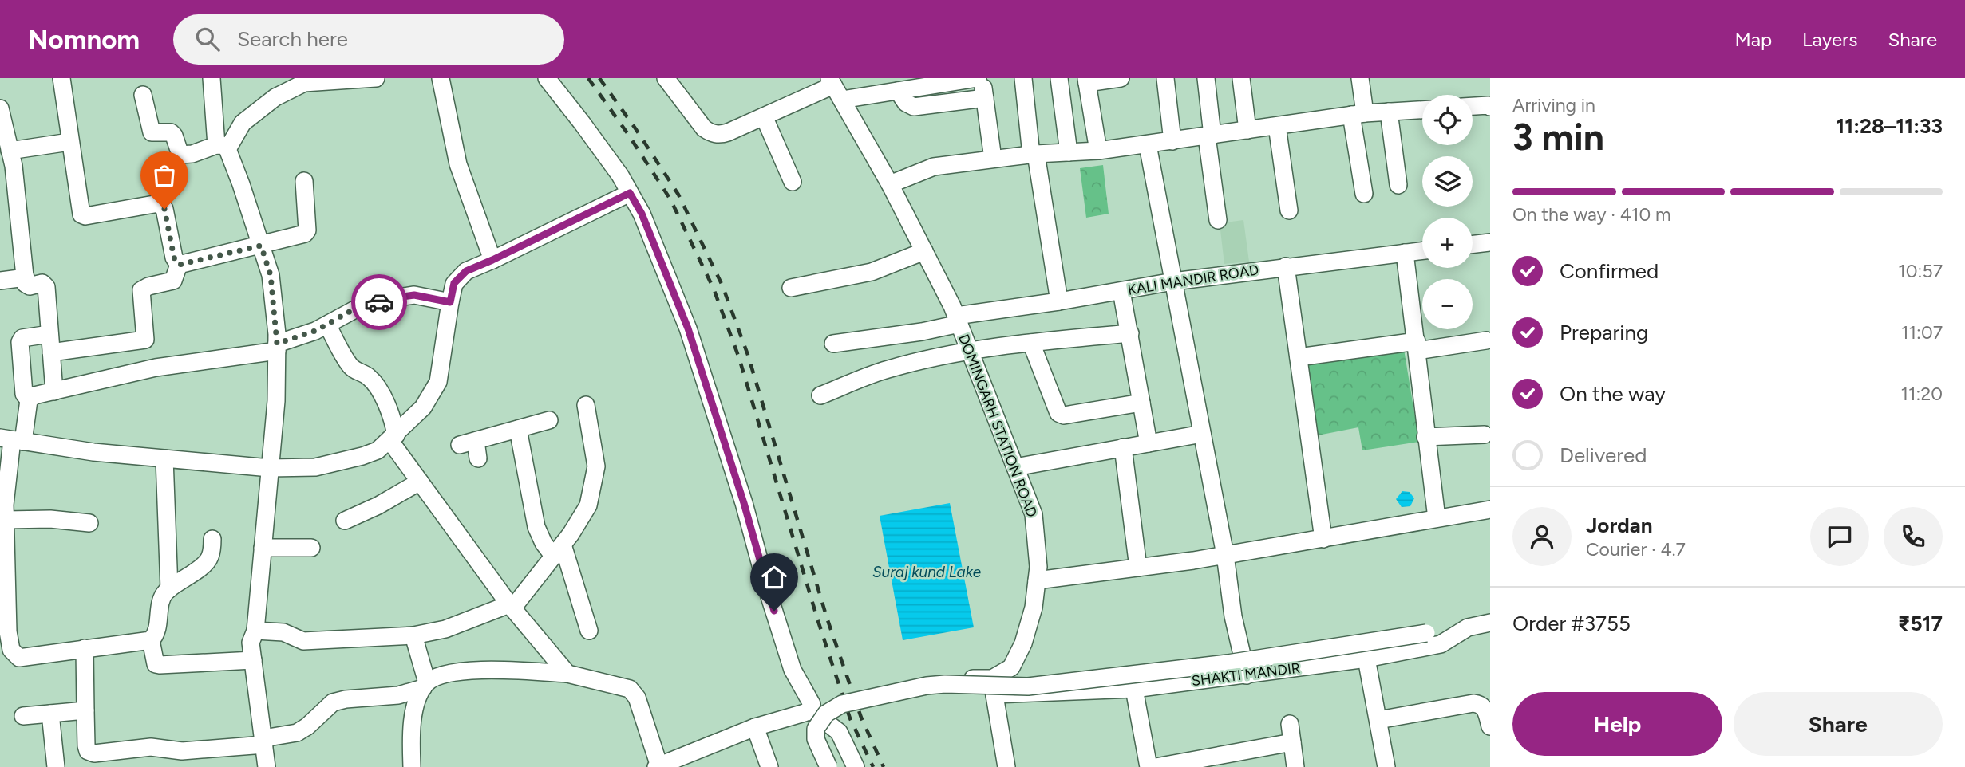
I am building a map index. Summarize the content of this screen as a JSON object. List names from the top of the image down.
{
  "streets": {
    "street": ["KALI MANDIR ROAD", "DOMINGARH STATION ROAD", "SHAKTI MANDIR"]
  },
  "crossings": [
    ["KALI MANDIR ROAD", "DOMINGARH STATION ROAD"],
    ["DOMINGARH STATION ROAD", "SHAKTI MANDIR"]
  ],
  "water": ["Suraj kund Lake"],
  "page": {
    "header": "Nomnom",
    "search": "Search here",
    "nav": ["Map", "Layers", "Share"],
    "heading": ["3 min", "Arriving in", "11:28–11:33"],
    "panel": [
      "Jordan",
      "Courier · 4.7",
      "Order #3755",
      "₹517"
    ],
    "map_buttons": ["+", "−"],
    "bar": "On the way · 410 m",
    "list": [
      ["Confirmed", "10:57"],
      ["Preparing", "11:07"],
      ["On the way", "11:20"],
      "Delivered"
    ],
    "buttons": ["Help", "Share"]
  }
}
